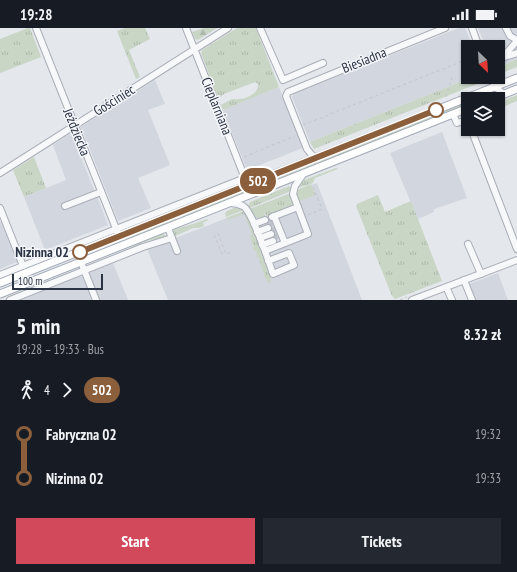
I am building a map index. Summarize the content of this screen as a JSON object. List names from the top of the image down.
{
  "streets": {
    "street": [
      "Biesiadna",
      "Gościniec",
      "Cieplarniana",
      "Jeździecka"
    ]
  },
  "crossings": [
    ["Gościniec", "Cieplarniana"],
    ["Gościniec", "Jeździecka"]
  ],
  "places": ["Nizinna 02"],
  "lines": ["bus line 502"],
  "scale_bar": "100 m",
  "north": "bottom right",
  "page": {
    "status": "19:28",
    "on_map": "502",
    "scale": "100 m",
    "heading": ["5 min", "19:28 – 19:33 · Bus", "8.32 zł"],
    "legs": ["4", "502"],
    "list": [
      {
        "name": "Fabryczna 02",
        "value": "19:32"
      },
      {
        "name": "Nizinna 02",
        "value": "19:33"
      }
    ],
    "buttons": ["Start", "Tickets"]
  }
}
